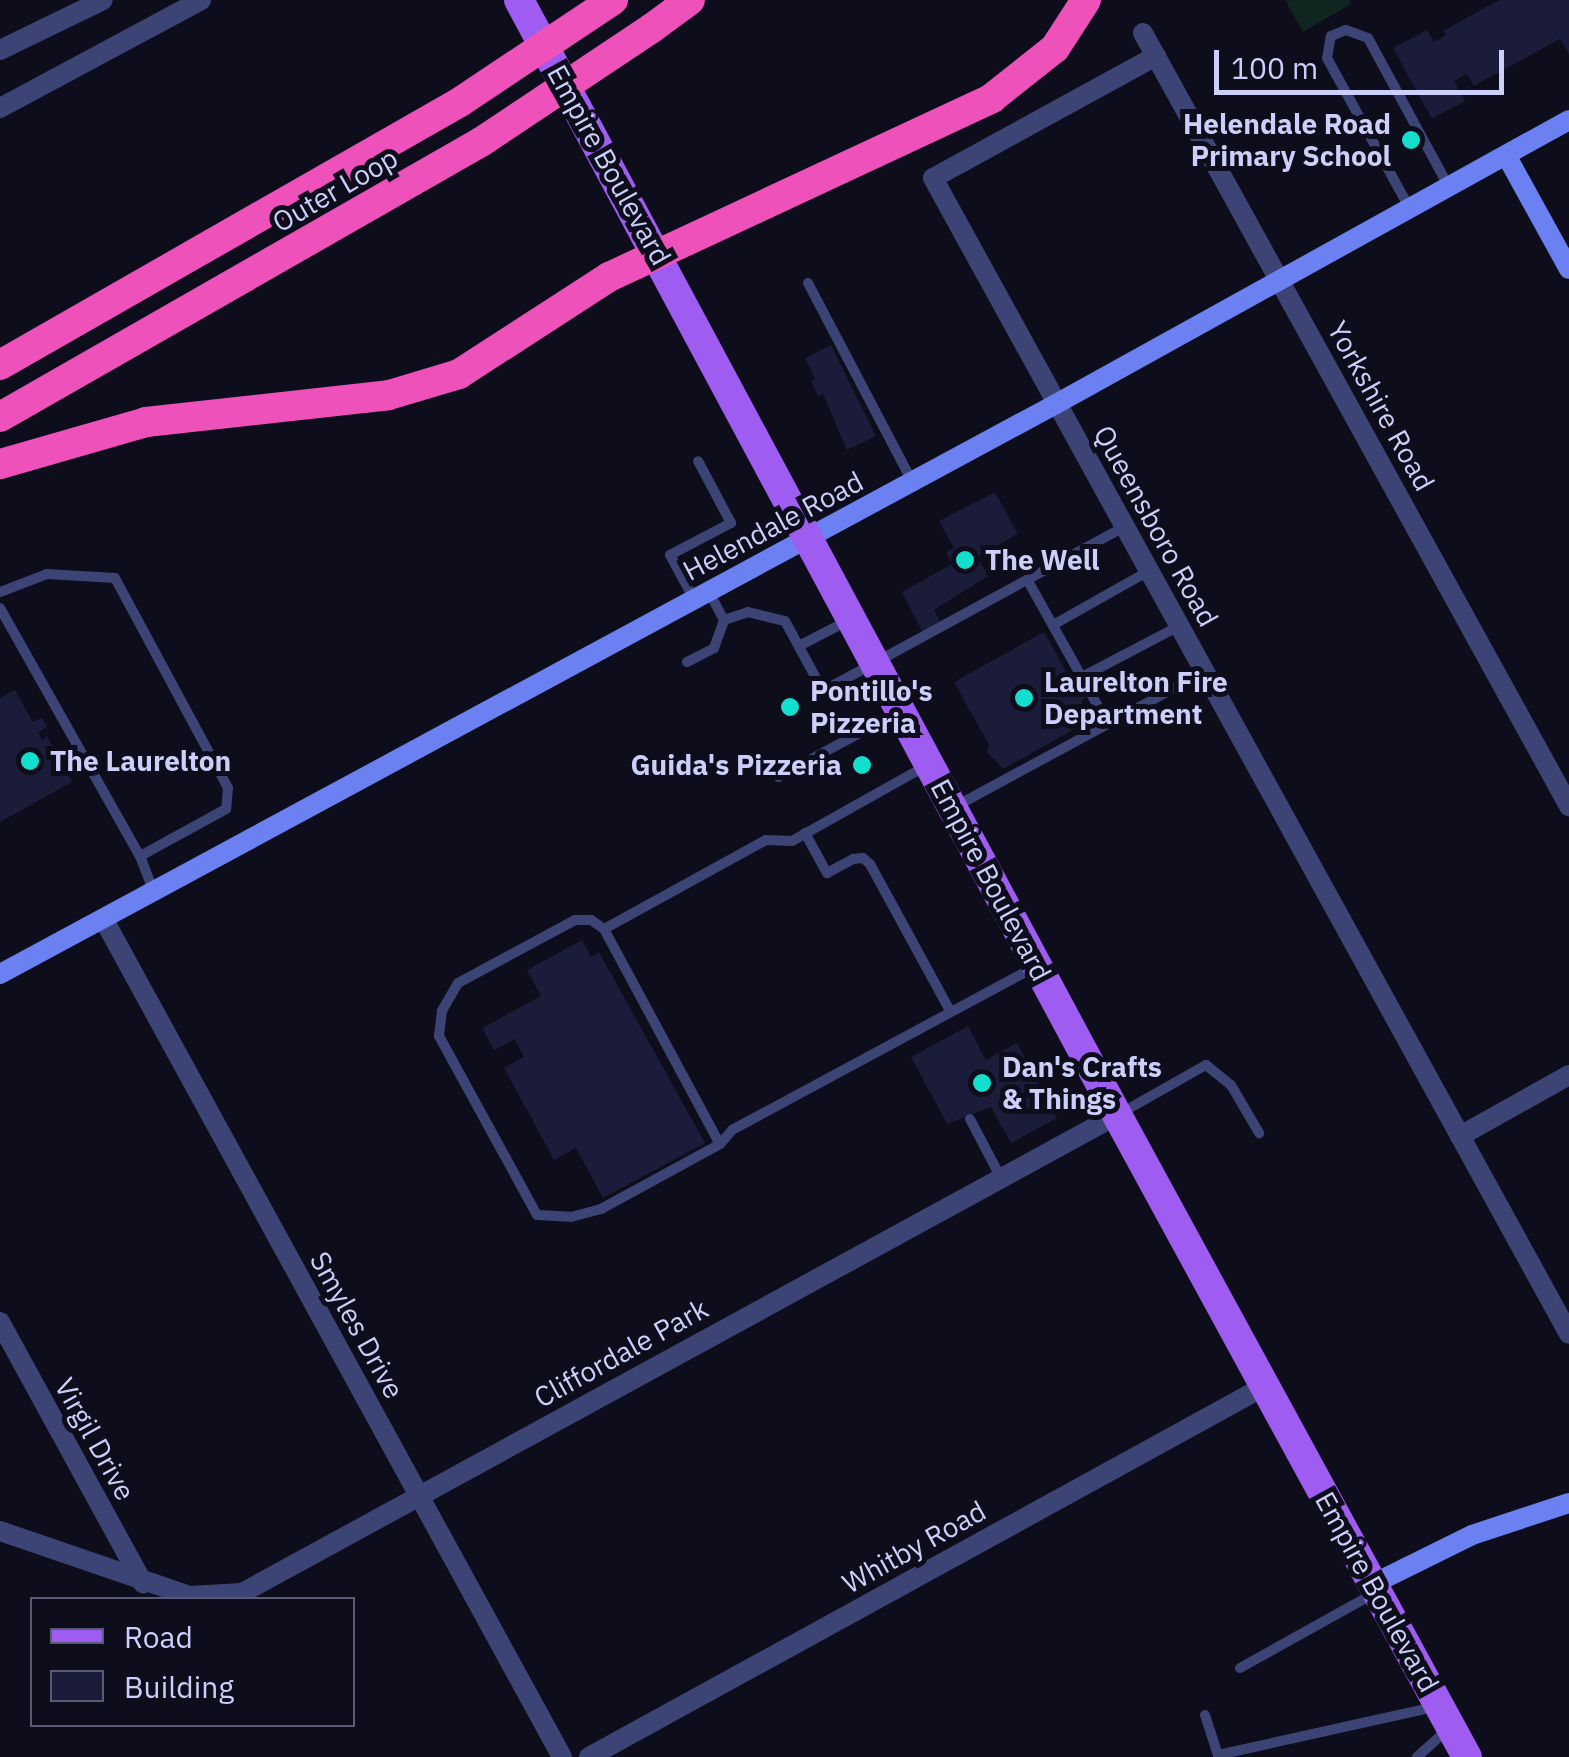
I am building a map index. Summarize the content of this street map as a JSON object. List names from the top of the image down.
{
  "streets": {
    "highway": ["Outer Loop"],
    "main road": ["Empire Boulevard"],
    "street": [
      "Yorkshire Road",
      "Helendale Road",
      "Queensboro Road",
      "Smyles Drive",
      "Cliffordale Park",
      "Virgil Drive",
      "Whitby Road"
    ]
  },
  "crossings": [
    ["Empire Boulevard", "Helendale Road"],
    ["Empire Boulevard", "Cliffordale Park"],
    ["Empire Boulevard", "Whitby Road"],
    ["Yorkshire Road", "Helendale Road"],
    ["Yorkshire Road", "Queensboro Road"],
    ["Helendale Road", "Queensboro Road"],
    ["Helendale Road", "Smyles Drive"],
    ["Smyles Drive", "Cliffordale Park"],
    ["Cliffordale Park", "Virgil Drive"]
  ],
  "places": [
    "Helendale Road Primary School",
    "The Well",
    "Laurelton Fire Department",
    "Pontillo's Pizzeria",
    "The Laurelton",
    "Guida's Pizzeria",
    "Dan's Crafts & Things"
  ],
  "legend": ["Road", "Building"],
  "scale_bar": "100 m"
}
